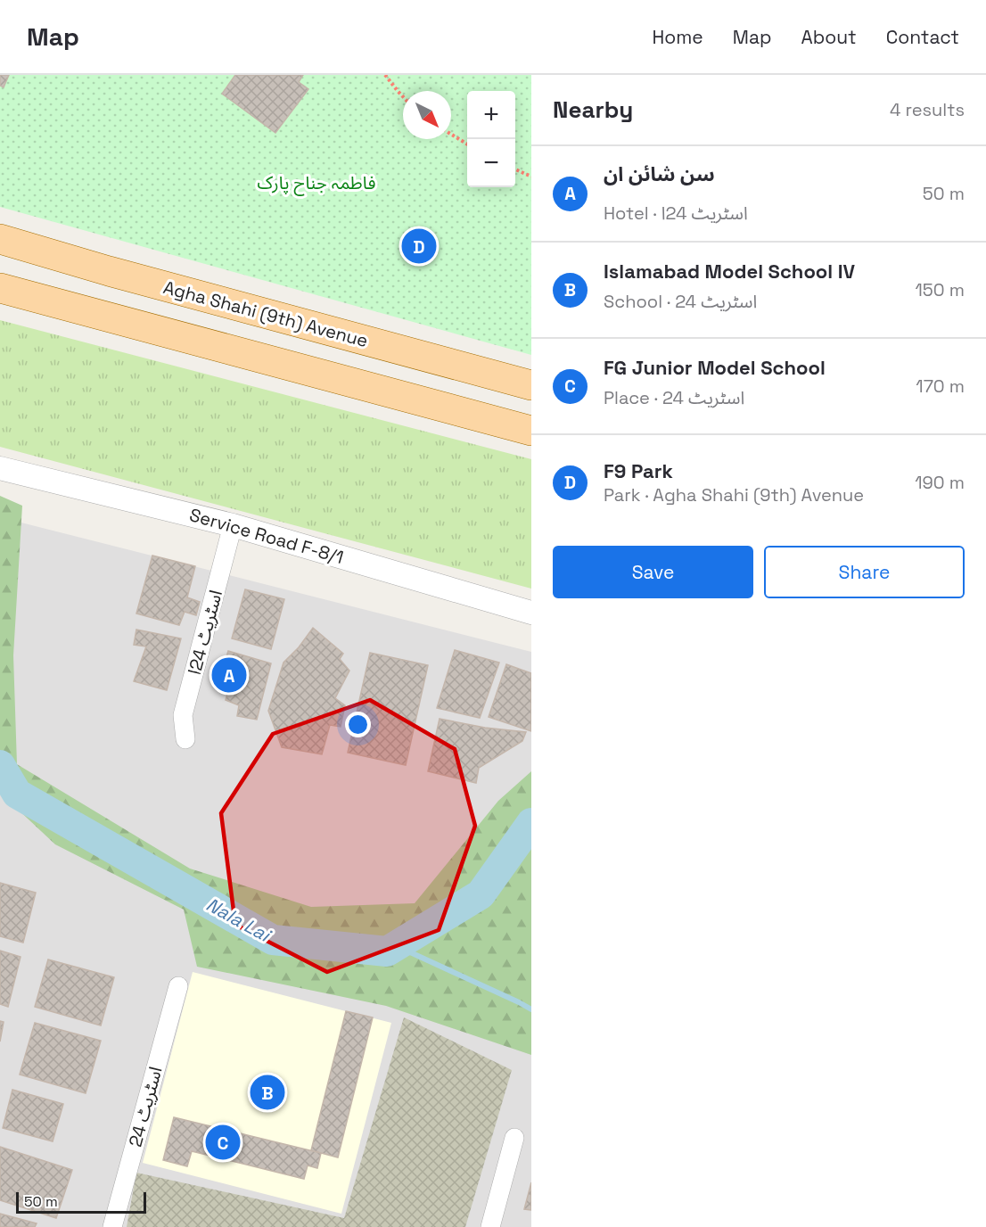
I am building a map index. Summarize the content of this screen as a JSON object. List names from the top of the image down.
{
  "streets": {
    "main road": ["Agha Shahi (9th) Avenue"],
    "street": ["Service Road F-8/1", "اسٹریٹ 24ا", "اسٹریٹ 24"]
  },
  "crossings": [
    ["Service Road F-8/1", "اسٹریٹ 24ا"]
  ],
  "water": ["Nala Lai"],
  "parks": ["فاطمہ جناح پارک"],
  "scale_bar": "50 m",
  "north": "bottom right",
  "page": {
    "header": "Map",
    "nav": [
      "Home",
      "Map",
      "About",
      "Contact"
    ],
    "heading": ["Nearby", "4 results"],
    "map_buttons": ["+", "−"],
    "list": [
      {
        "mark": "A",
        "name": "سن شائن ان",
        "note": "Hotel · اسٹریٹ 24ا",
        "value": "50 m"
      },
      {
        "mark": "B",
        "name": "Islamabad Model School IV",
        "note": "School · اسٹریٹ 24",
        "value": "150 m"
      },
      {
        "mark": "C",
        "name": "FG Junior Model School",
        "note": "Place · اسٹریٹ 24",
        "value": "170 m"
      },
      {
        "mark": "D",
        "name": "F9 Park",
        "note": "Park · Agha Shahi (9th) Avenue",
        "value": "190 m"
      }
    ],
    "pins": [
      "D",
      "A",
      "B",
      "C"
    ],
    "buttons": ["Save", "Share"],
    "scale": "50 m"
  }
}
